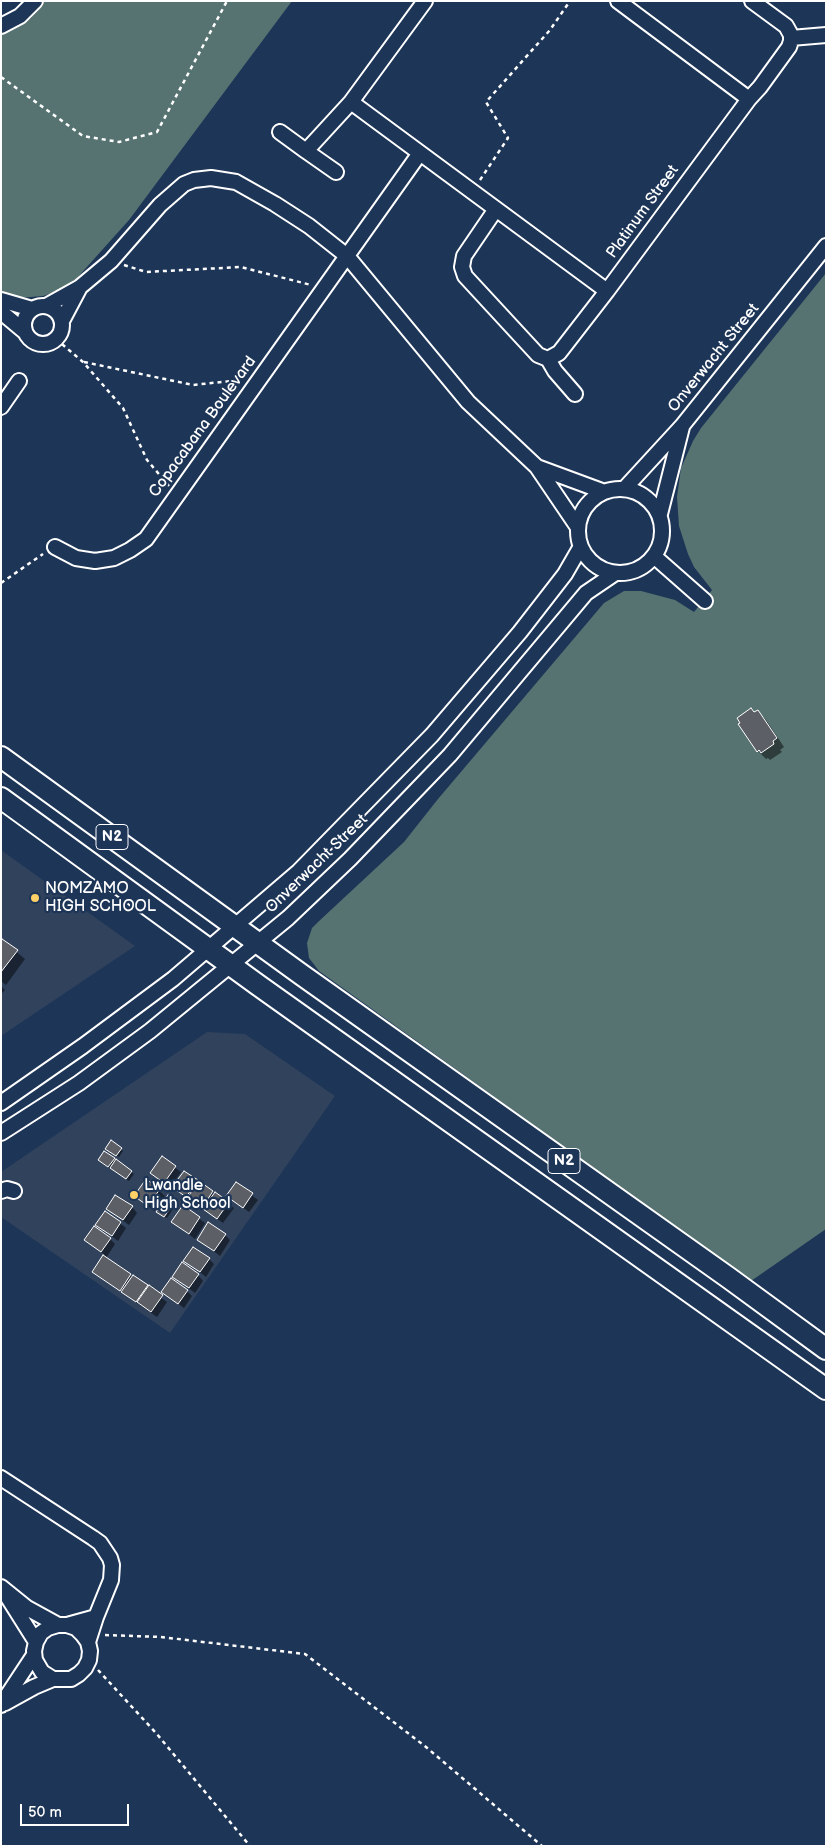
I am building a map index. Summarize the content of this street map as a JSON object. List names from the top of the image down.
{
  "streets": {
    "highway": ["N2"],
    "street": ["Platinum Street", "Onverwacht Street", "Copacabana Boulevard"]
  },
  "crossings": [
    ["Onverwacht Street", "N2"]
  ],
  "places": ["NOMZAMO HIGH SCHOOL", "Lwandle High School"],
  "scale_bar": "50 m"
}
